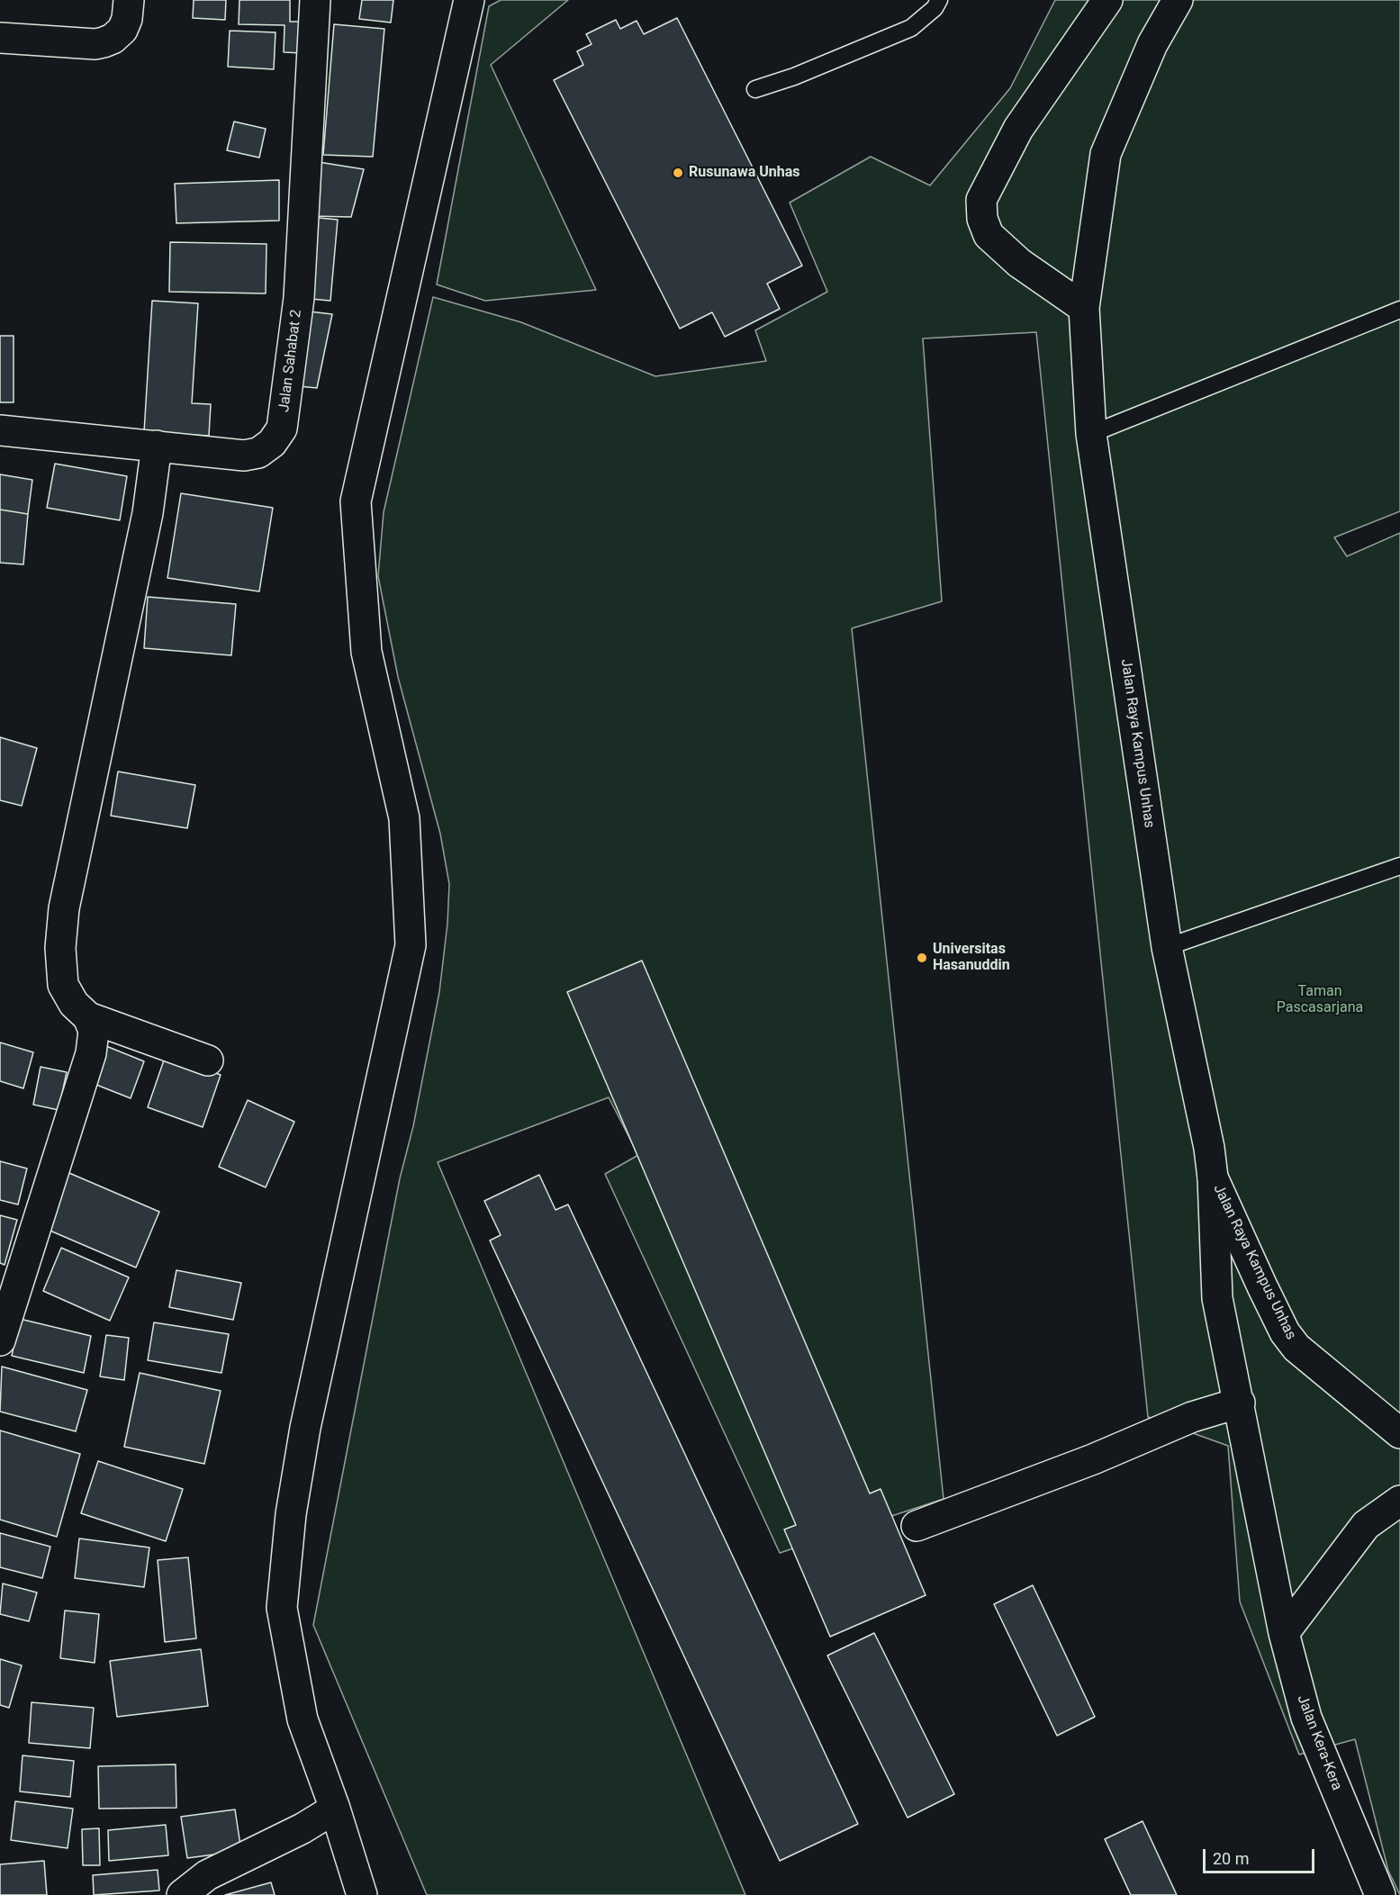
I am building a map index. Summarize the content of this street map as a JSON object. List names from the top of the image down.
{
  "streets": {
    "street": ["Jalan Sahabat 2", "Jalan Raya Kampus Unhas", "Jalan Kera-Kera"]
  },
  "crossings": [
    ["Jalan Raya Kampus Unhas", "Jalan Kera-Kera"]
  ],
  "parks": ["Taman Pascasarjana"],
  "places": ["Rusunawa Unhas", "Universitas Hasanuddin"],
  "scale_bar": "20 m"
}
